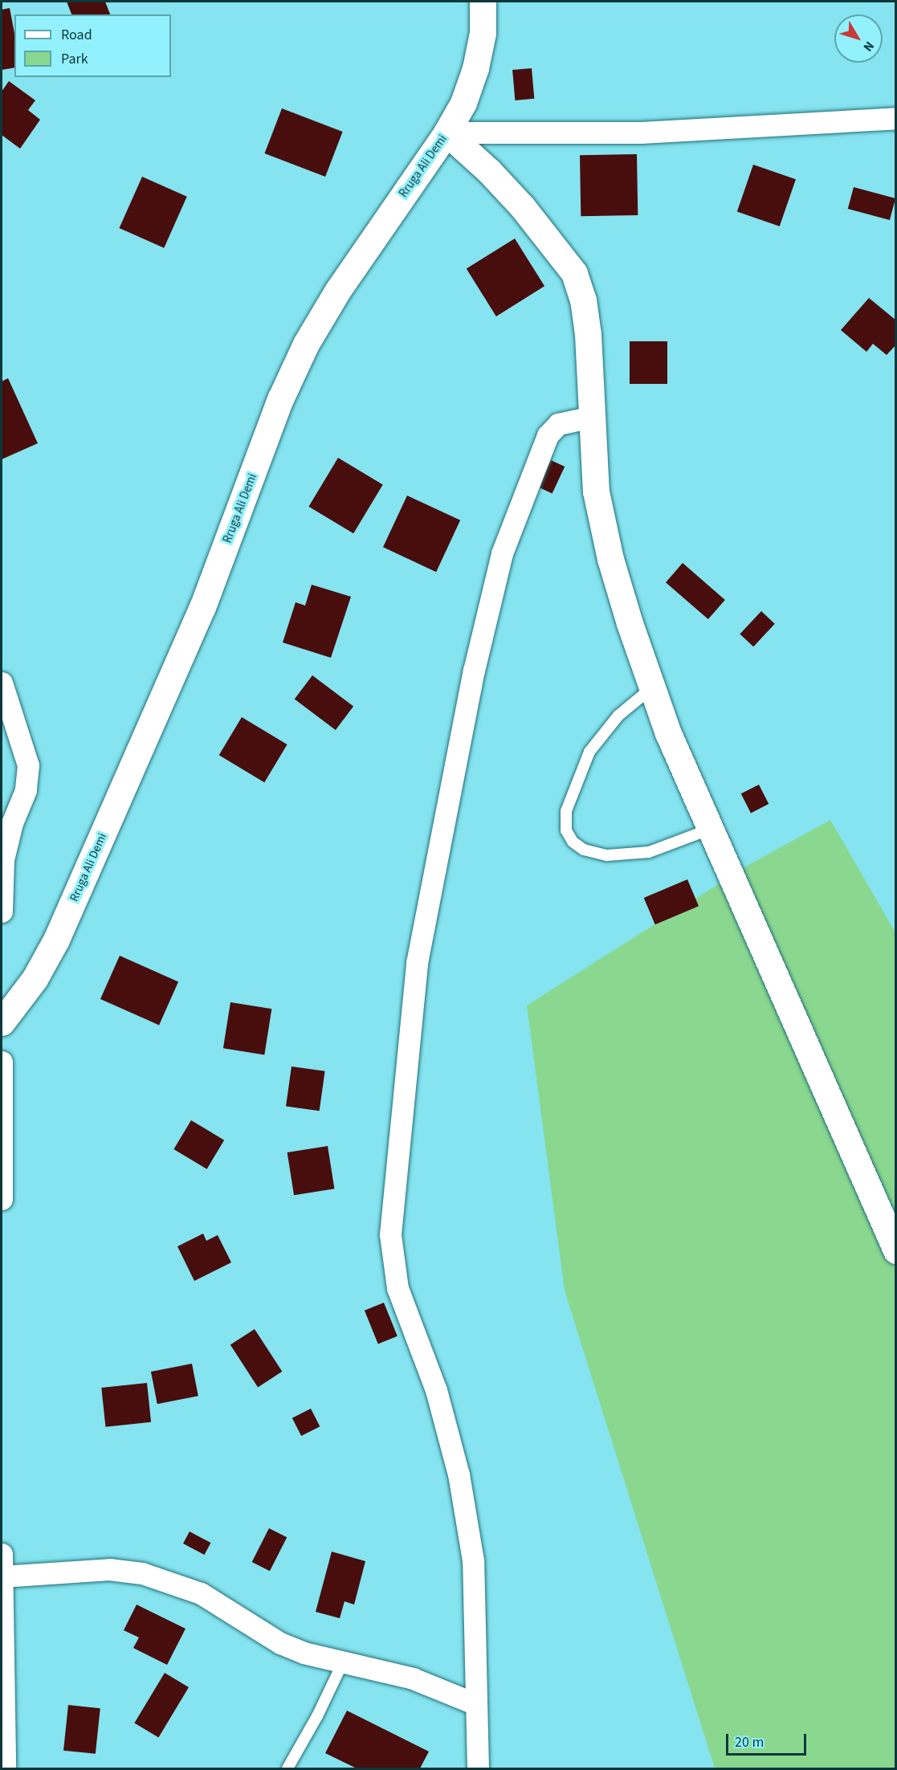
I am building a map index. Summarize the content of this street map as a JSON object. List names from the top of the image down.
{
  "streets": {
    "street": ["Rruga Ali Demi"]
  },
  "legend": ["Road", "Park"],
  "scale_bar": "20 m",
  "north": "bottom right"
}
